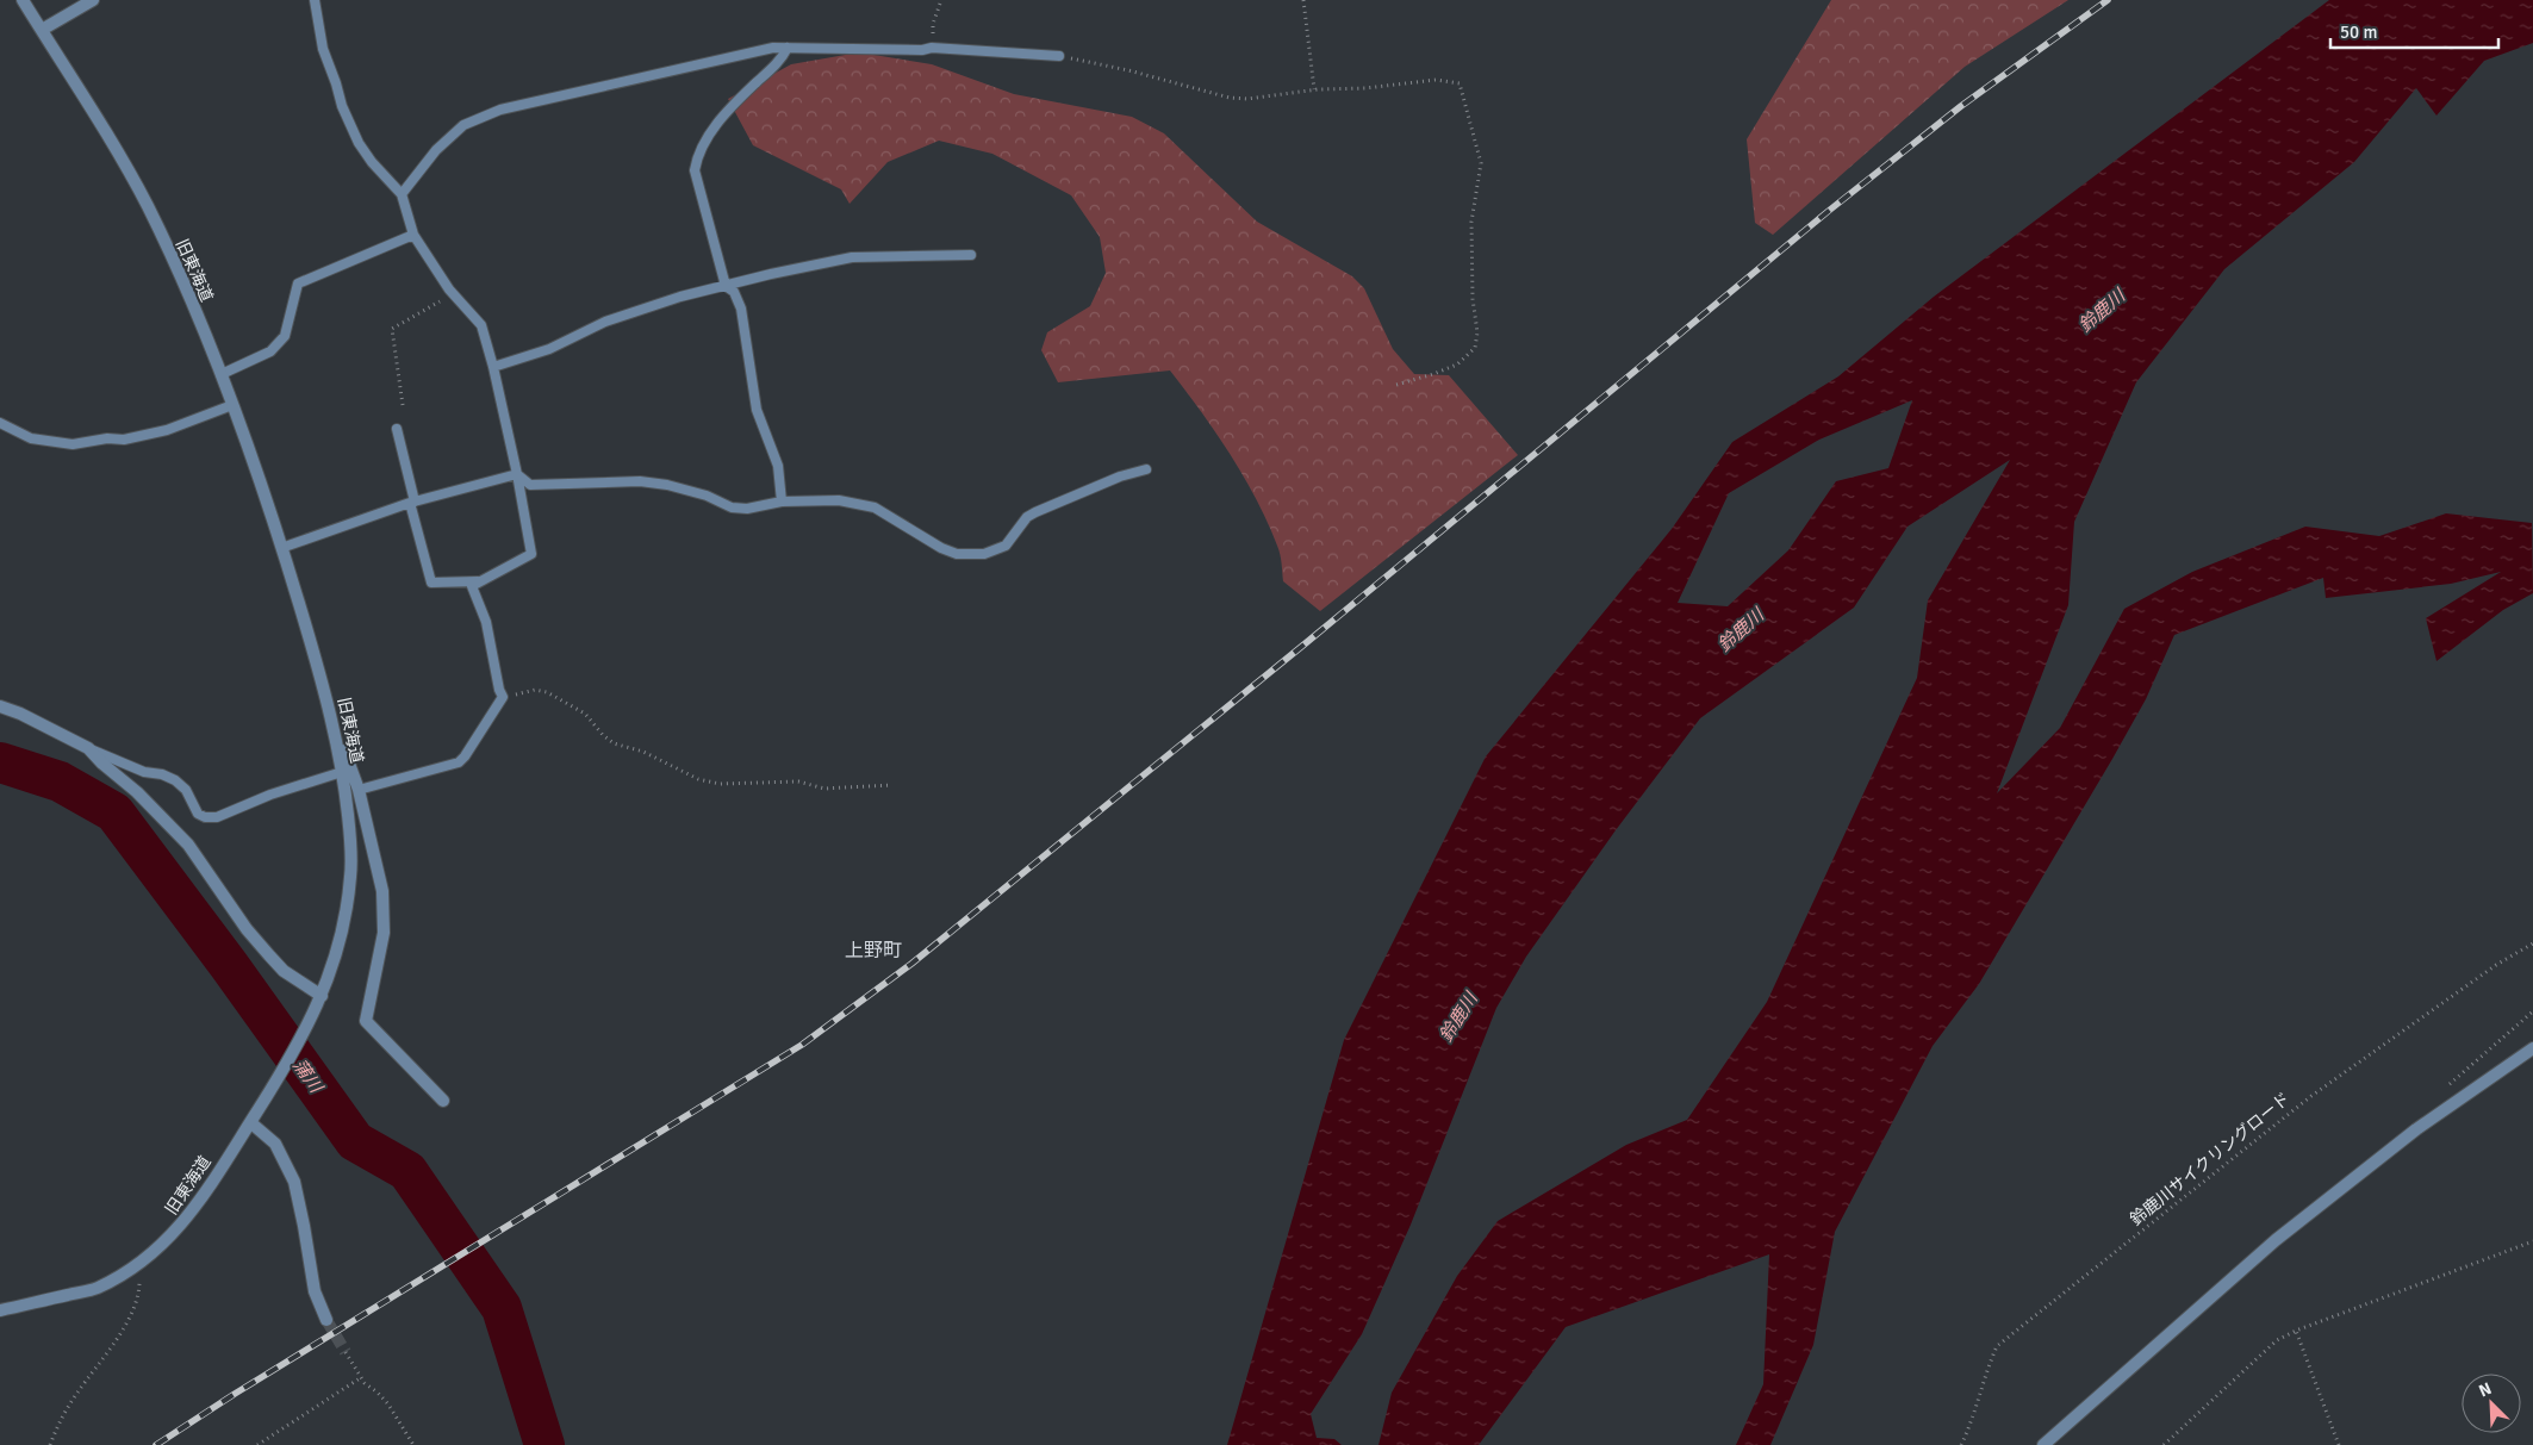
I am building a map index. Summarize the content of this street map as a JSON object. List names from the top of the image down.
{
  "streets": {
    "street": ["旧東海道"],
    "path": ["鈴鹿川サイクリングロード"]
  },
  "districts": ["上野町"],
  "water": ["鈴鹿川", "蒲川"],
  "scale_bar": "50 m",
  "north": "top left"
}
